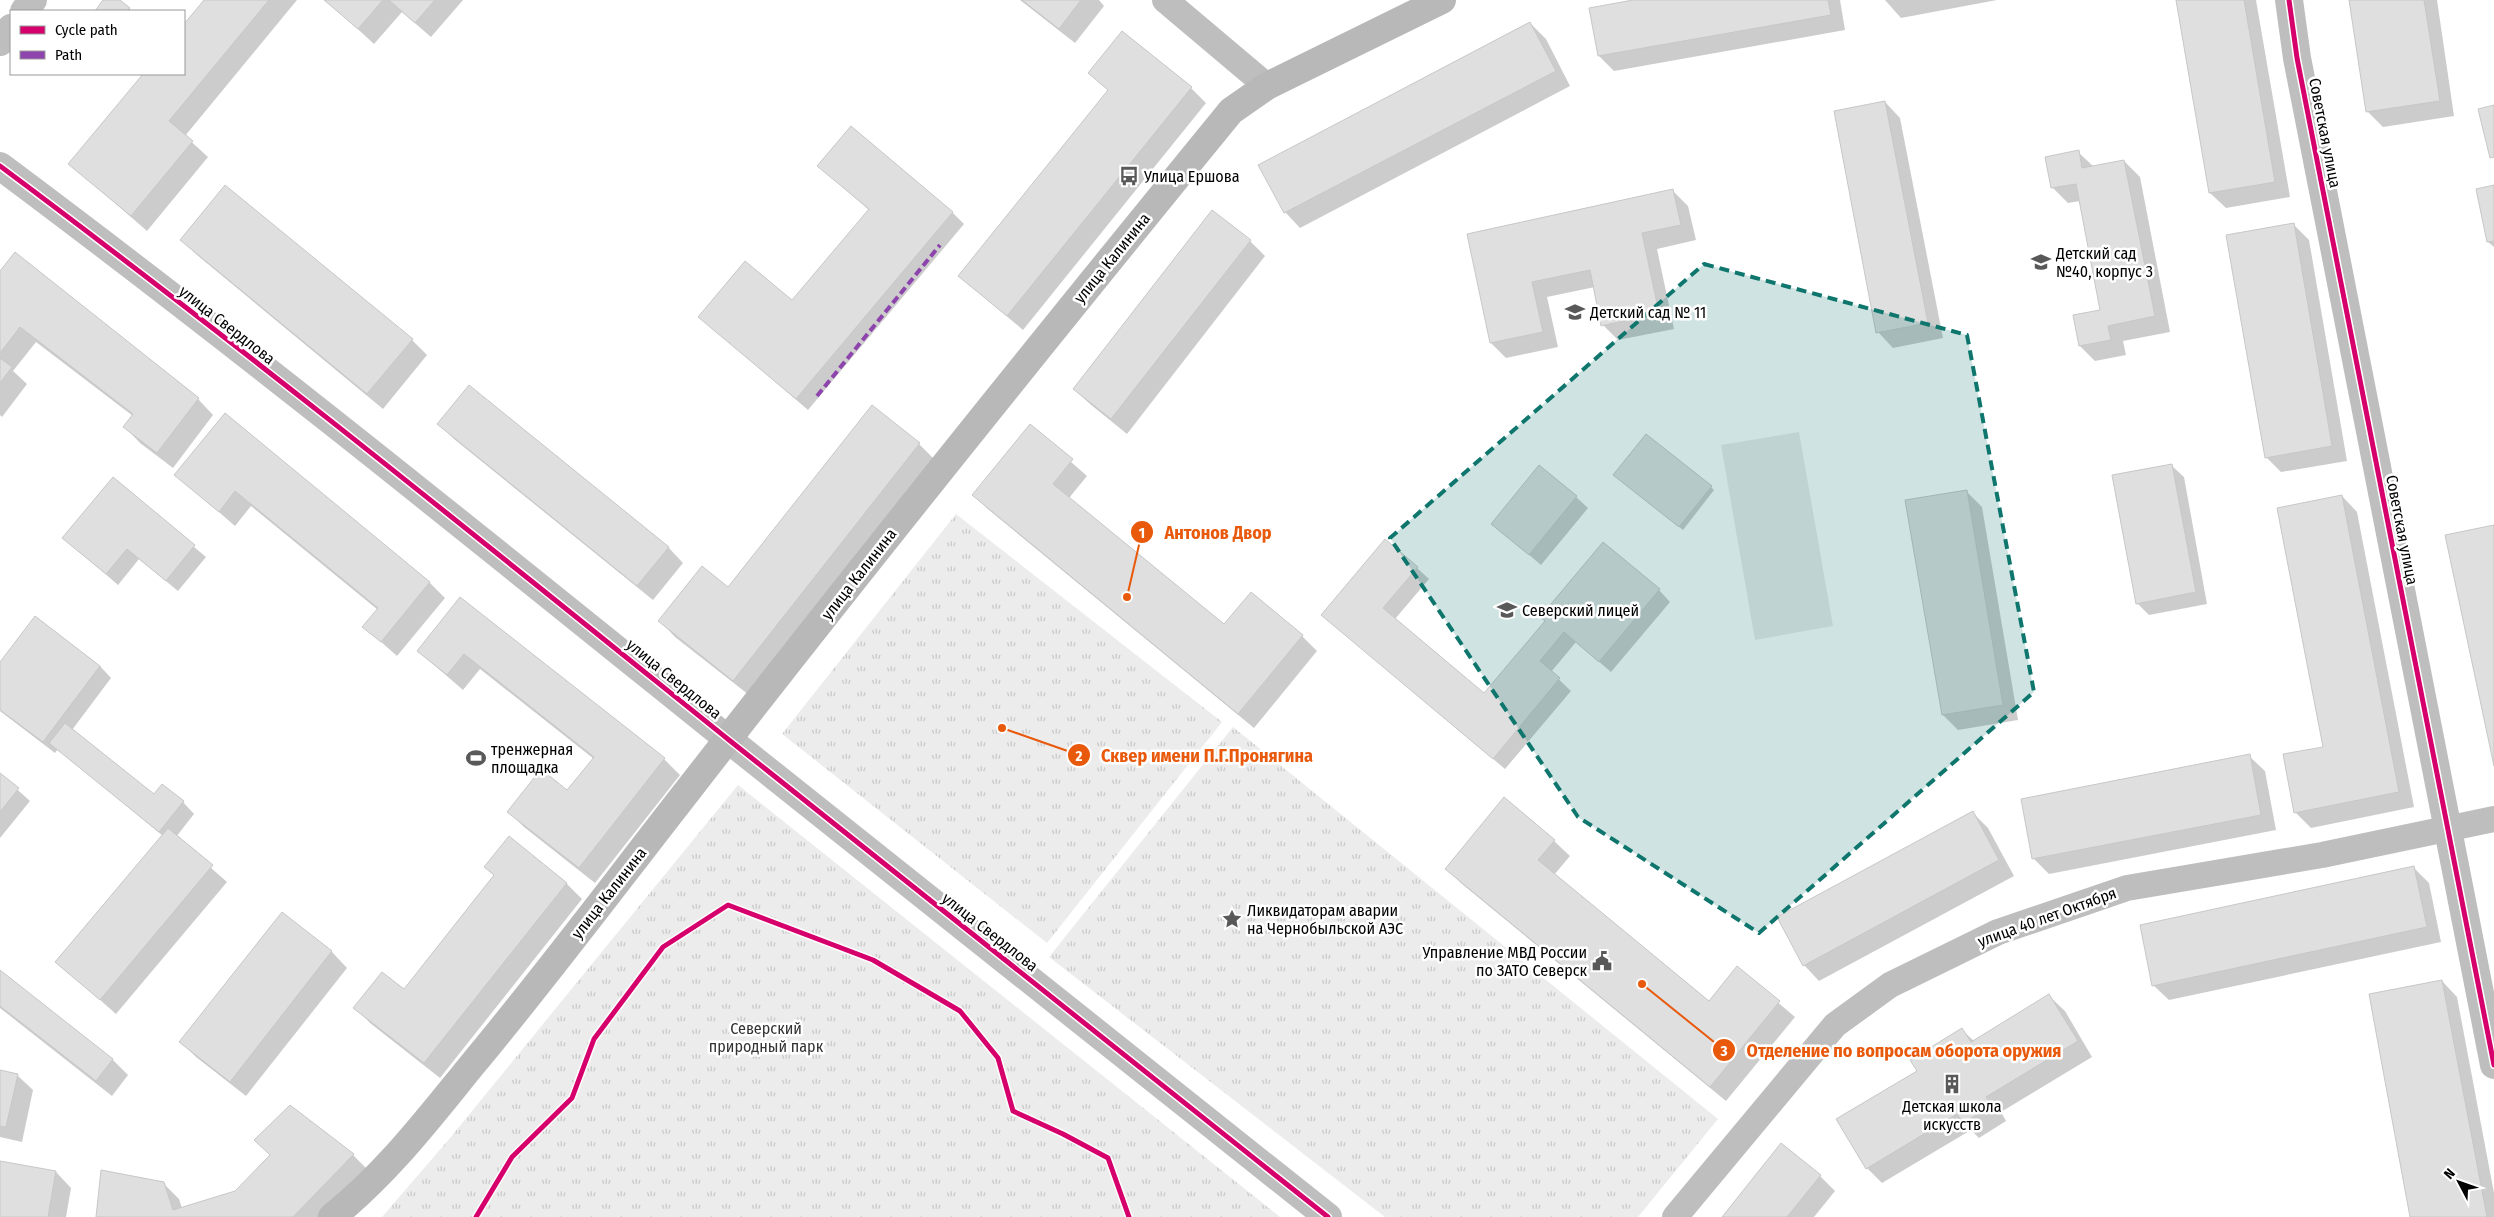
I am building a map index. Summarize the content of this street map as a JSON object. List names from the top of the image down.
{
  "streets": {
    "main road": ["улица Калинина"],
    "street": ["Советская улица", "улица Свердлова", "улица 40 лет Октября"]
  },
  "crossings": [
    ["Советская улица", "улица 40 лет Октября"],
    ["улица Калинина", "улица Свердлова"]
  ],
  "parks": ["Северский природный парк"],
  "places": {
    "bus stop": ["Улица Ершова"],
    "school or university": ["Детский сад №40, корпус 3", "Детский сад № 11", "Северский лицей"],
    "other": ["Антонов Двор", "Сквер имени П.Г.Пронягина", "Отделение по вопросам оборота оружия"],
    "sports": ["тренжерная площадка"],
    "place": ["Ликвидаторам аварии на Чернобыльской АЭС"],
    "public building": ["Управление МВД России по ЗАТО Северск"],
    "building": ["Детская школа искусств"]
  },
  "legend": ["Cycle path", "Path"],
  "north": "top left"
}
